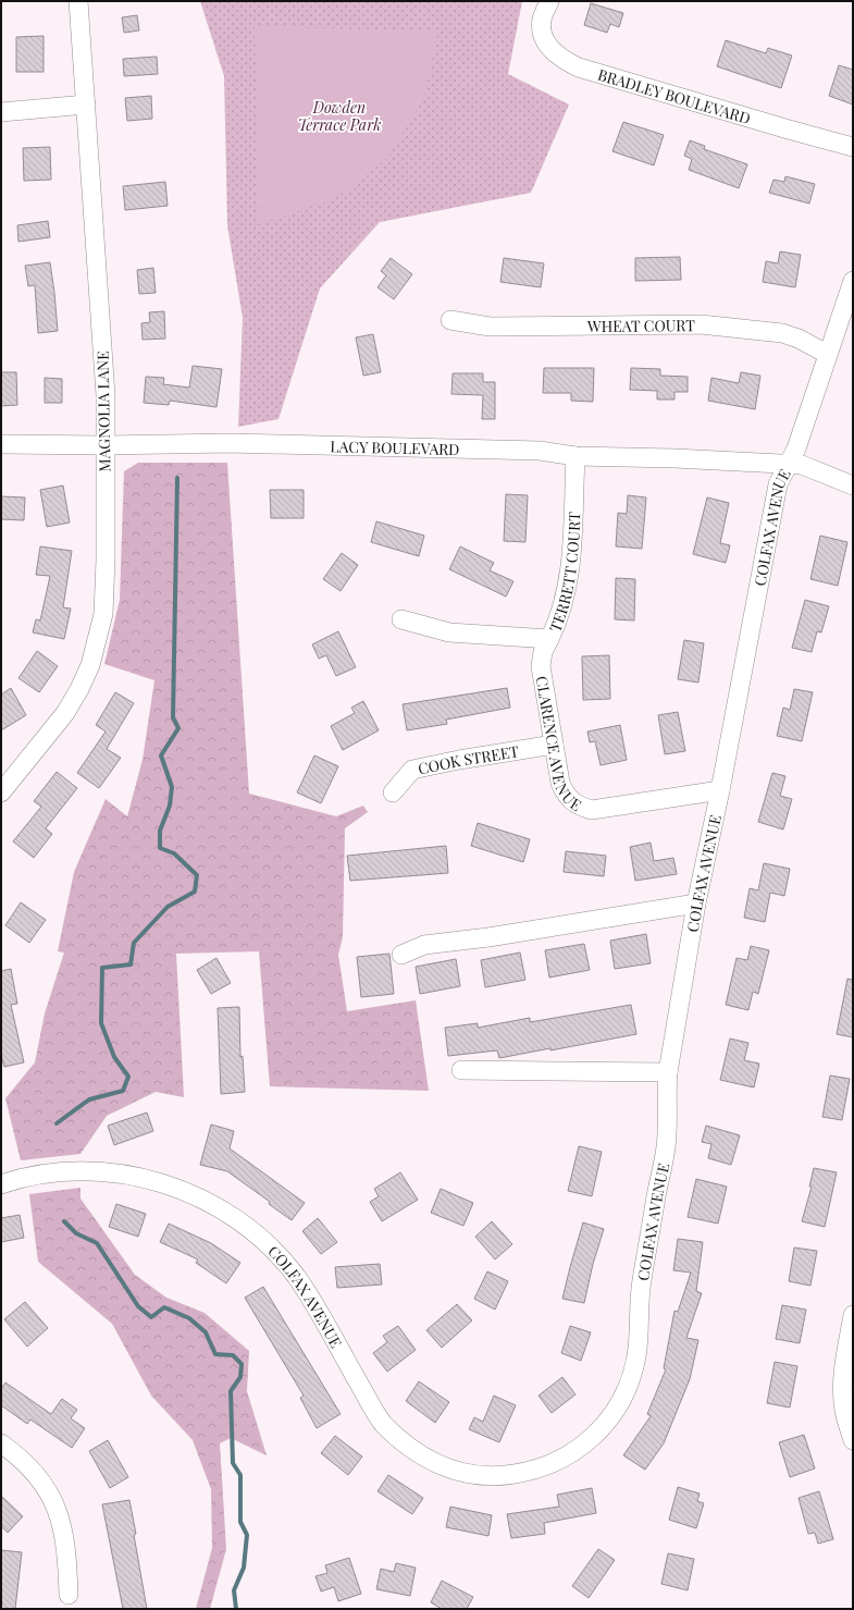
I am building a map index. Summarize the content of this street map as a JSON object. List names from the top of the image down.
{
  "streets": {
    "street": [
      "BRADLEY BOULEVARD",
      "WHEAT COURT",
      "MAGNOLIA LANE",
      "LACY BOULEVARD",
      "COLFAX AVENUE",
      "TERRETT COURT",
      "CLARENCE AVENUE",
      "COOK STREET"
    ]
  },
  "crossings": [
    ["WHEAT COURT", "COLFAX AVENUE"],
    ["MAGNOLIA LANE", "LACY BOULEVARD"],
    ["LACY BOULEVARD", "COLFAX AVENUE"],
    ["LACY BOULEVARD", "TERRETT COURT"],
    ["COLFAX AVENUE", "CLARENCE AVENUE"],
    ["TERRETT COURT", "CLARENCE AVENUE"],
    ["CLARENCE AVENUE", "COOK STREET"]
  ],
  "parks": ["Dowden Terrace Park"]
}
